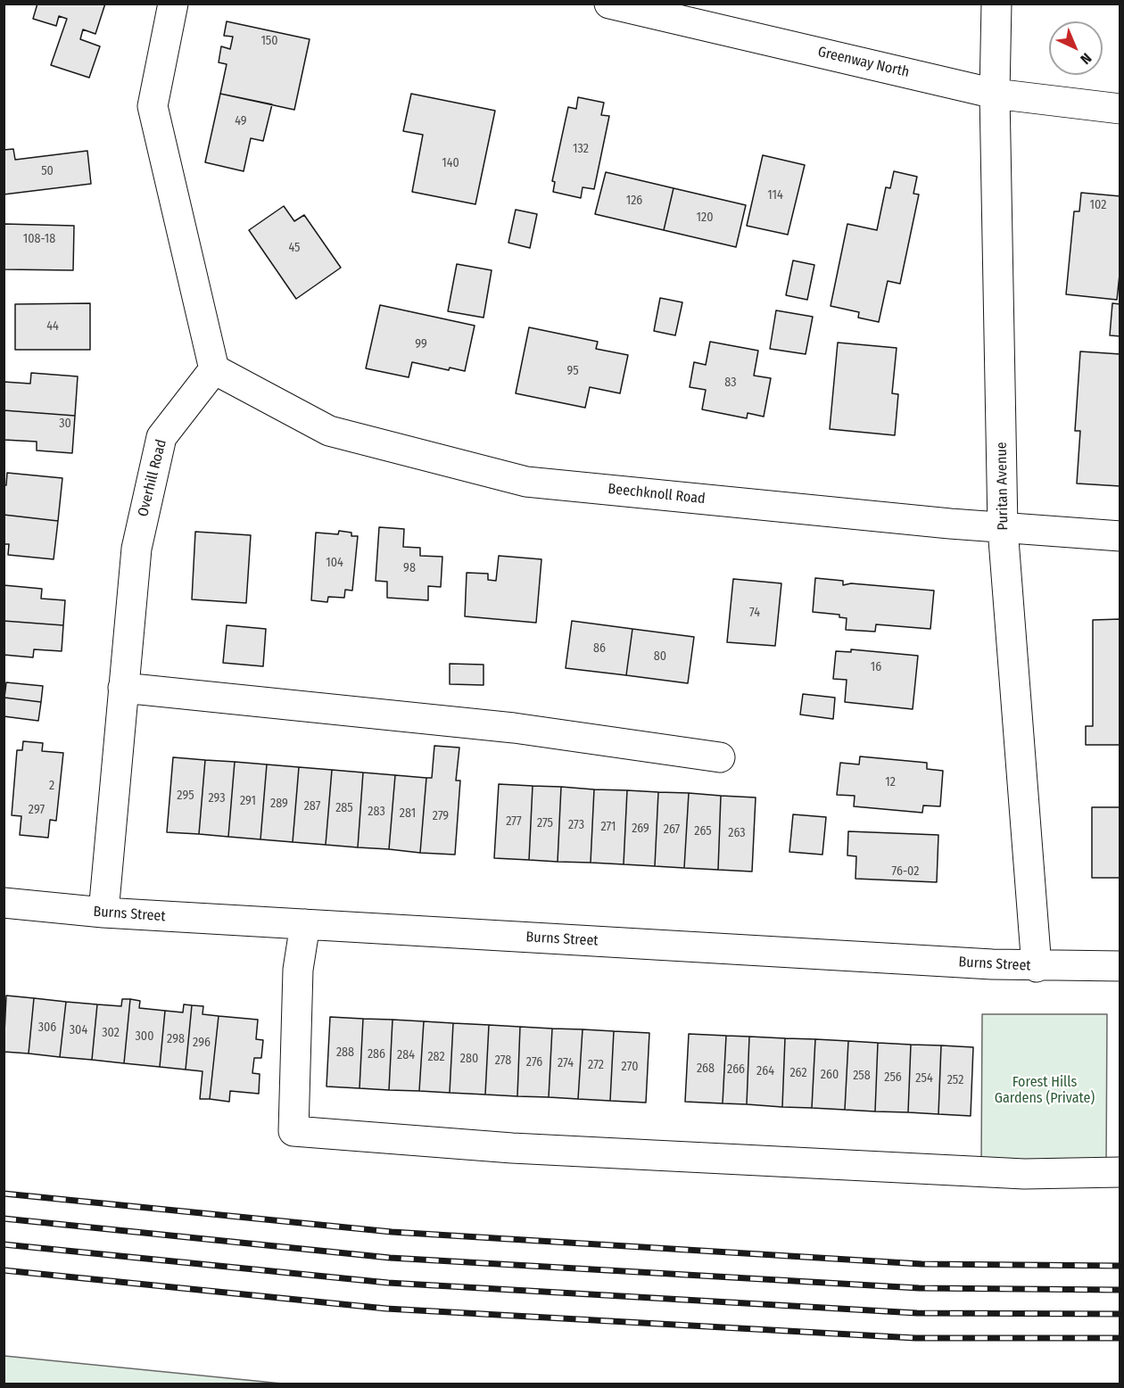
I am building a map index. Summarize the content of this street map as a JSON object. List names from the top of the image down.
{
  "streets": {
    "street": [
      "Greenway North",
      "Overhill Road",
      "Puritan Avenue",
      "Beechknoll Road",
      "Burns Street"
    ]
  },
  "crossings": [
    ["Greenway North", "Puritan Avenue"],
    ["Overhill Road", "Beechknoll Road"],
    ["Overhill Road", "Burns Street"],
    ["Puritan Avenue", "Beechknoll Road"],
    ["Puritan Avenue", "Burns Street"]
  ],
  "parks": ["Forest Hills Gardens (Private)"],
  "house_numbers": [
    "150",
    "49",
    "132",
    "140",
    "50",
    "114",
    "126",
    "102",
    "120",
    "108-18",
    "45",
    "44",
    "99",
    "95",
    "83",
    "30",
    "104",
    "98",
    "74",
    "86",
    "80",
    "16",
    "12",
    "2",
    "295",
    "293",
    "291",
    "289",
    "287",
    "285",
    "297",
    "283",
    "281",
    "279",
    "277",
    "275",
    "273",
    "271",
    "269",
    "267",
    "265",
    "263",
    "76-02",
    "306",
    "304",
    "302",
    "300",
    "298",
    "296",
    "288",
    "286",
    "284",
    "282",
    "280",
    "278",
    "276",
    "274",
    "272",
    "270",
    "268",
    "266",
    "264",
    "262",
    "260",
    "258",
    "256",
    "254",
    "252"
  ],
  "north": "bottom right"
}
